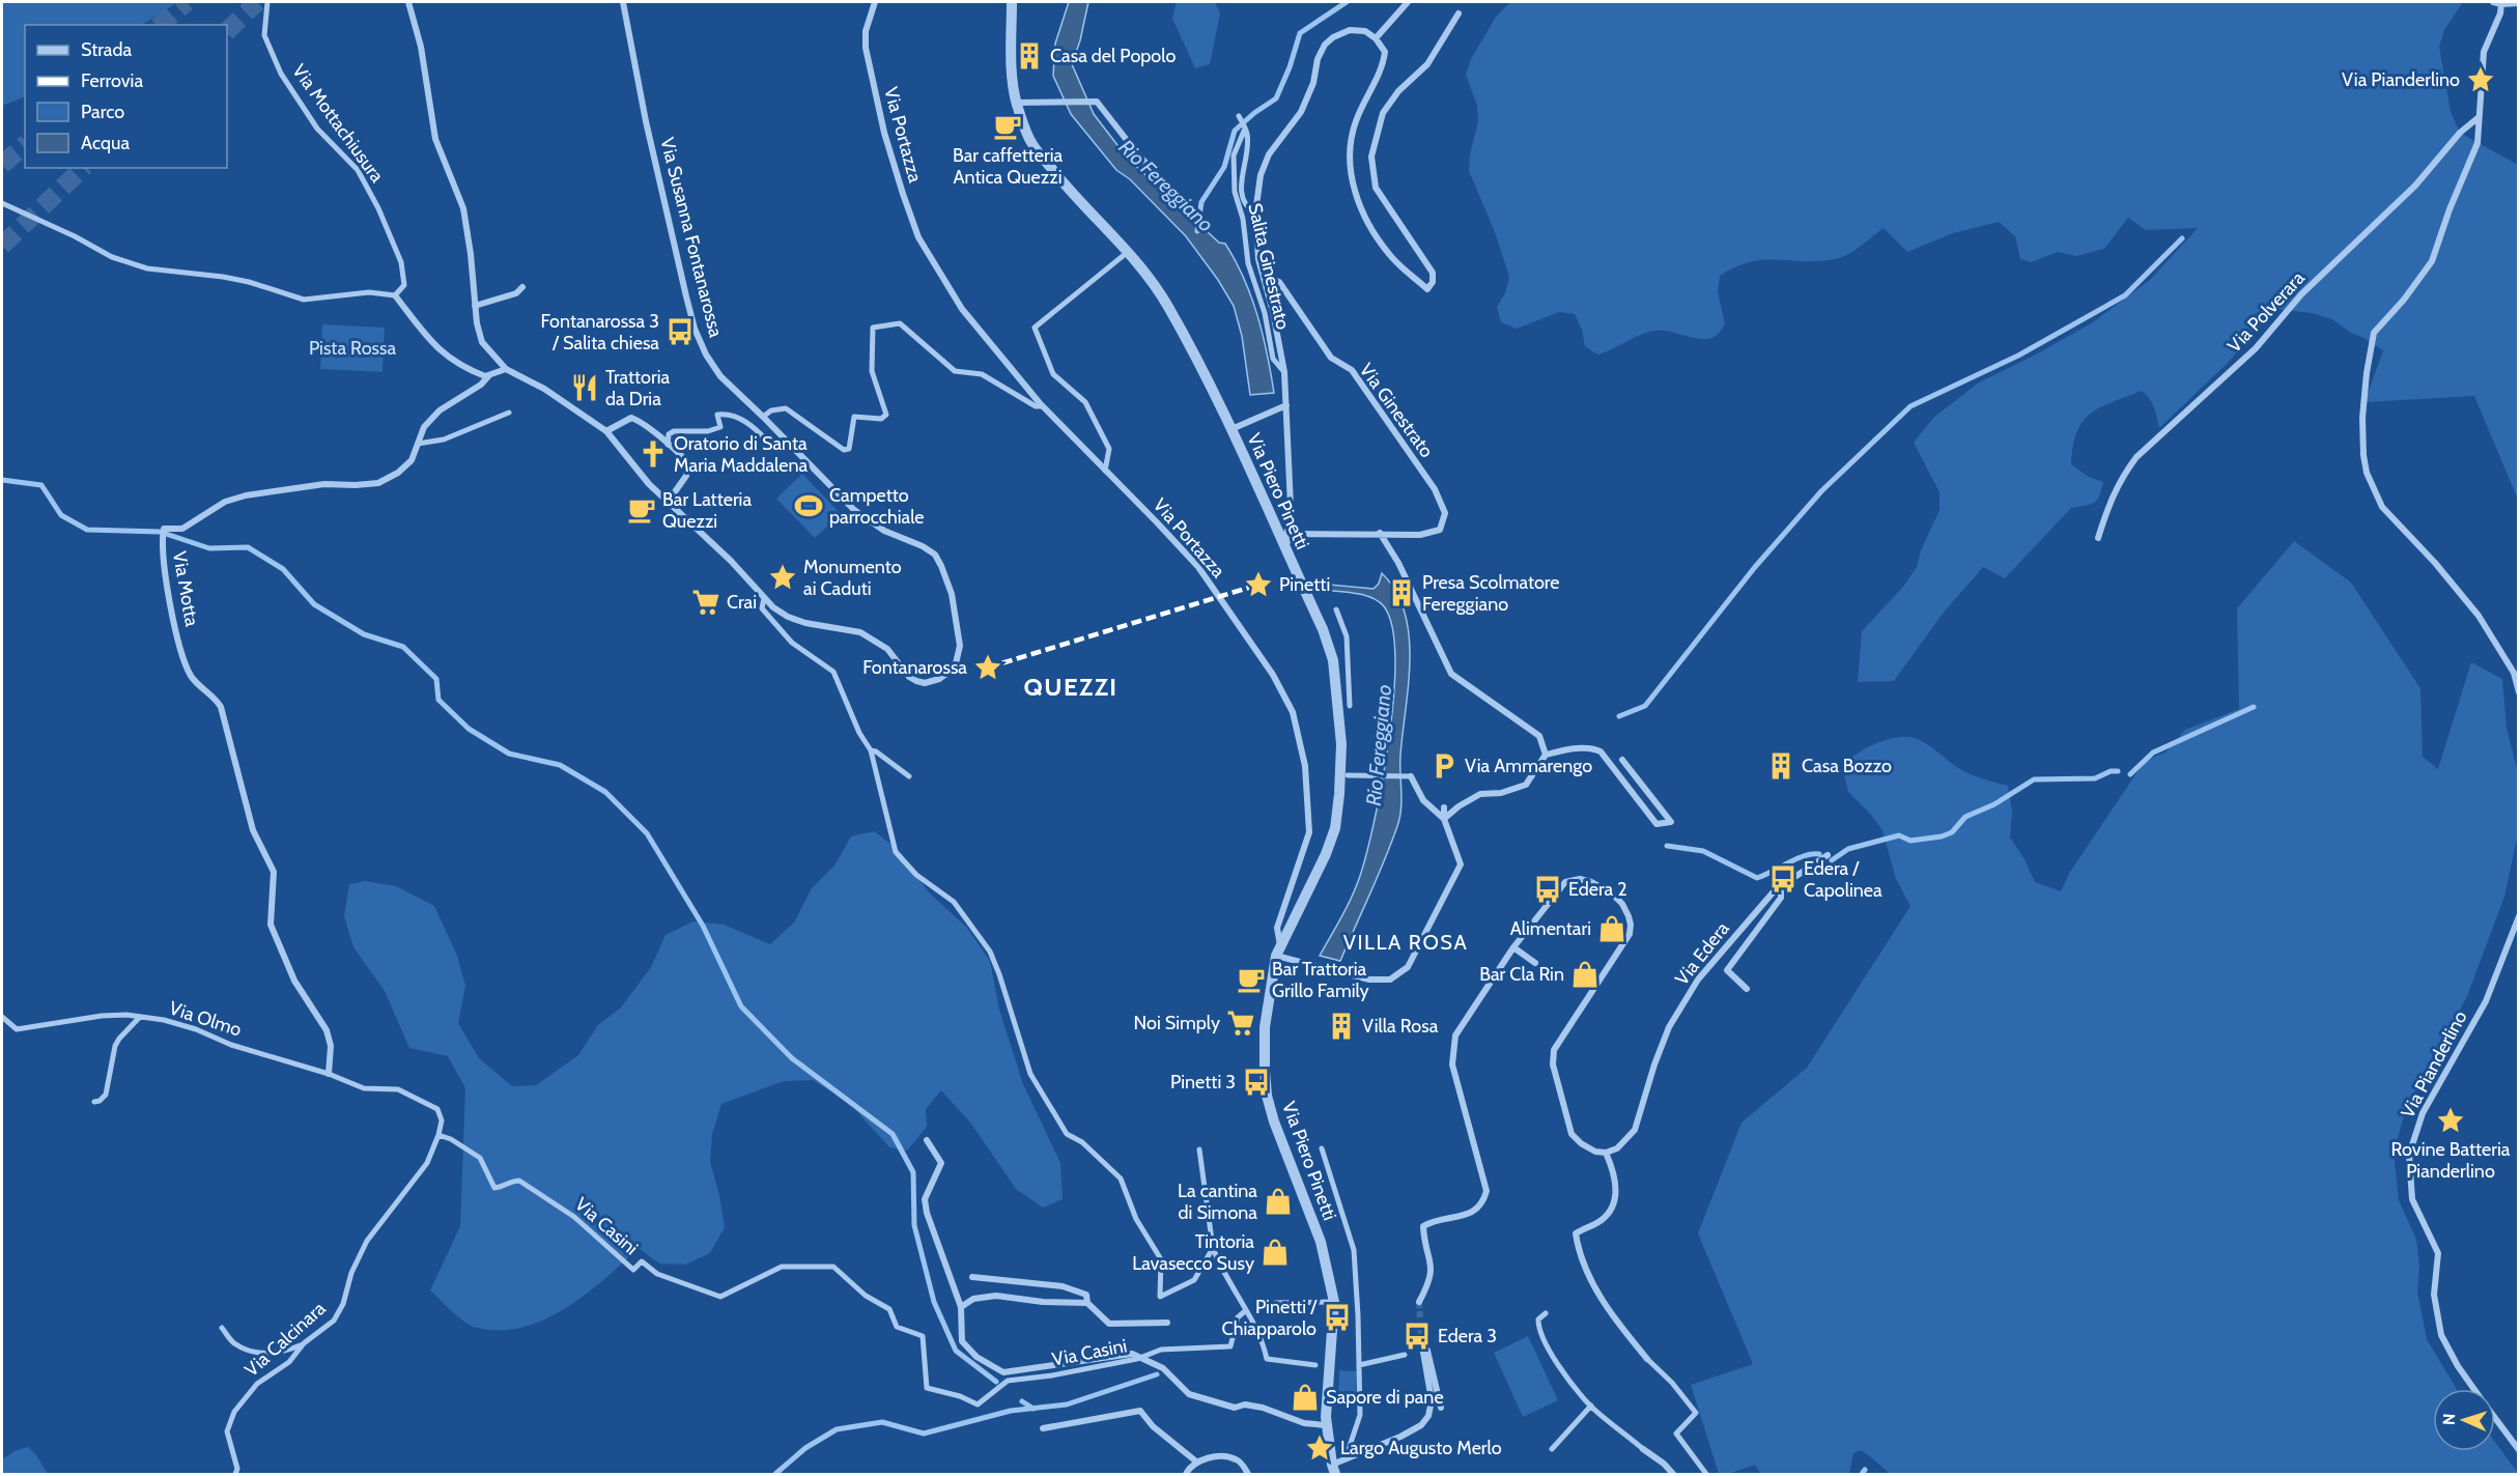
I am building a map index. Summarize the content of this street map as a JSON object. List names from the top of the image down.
{
  "streets": {
    "street": [
      "Via Mottachiusura",
      "Via Portazza",
      "Via Susanna Fontanarossa",
      "Salita Ginestrato",
      "Via Polverara",
      "Via Ginestrato",
      "Via Piero Pinetti",
      "Via Motta",
      "Via Edera",
      "Via Olmo",
      "Via Pianderlino",
      "Via Casini",
      "Via Calcinara"
    ]
  },
  "crossings": [
    ["Via Portazza", "Via Piero Pinetti"],
    ["Via Ginestrato", "Via Piero Pinetti"],
    ["Via Motta", "Via Olmo"],
    ["Via Olmo", "Via Casini"],
    ["Via Olmo", "Via Calcinara"],
    ["Via Casini", "Via Calcinara"]
  ],
  "districts": ["QUEZZI", "VILLA ROSA"],
  "water": ["Rio Fereggiano"],
  "parks": ["Pista Rossa"],
  "places": {
    "building": [
      "Casa del Popolo",
      "Presa Scolmatore Fereggiano",
      "Casa Bozzo",
      "Villa Rosa"
    ],
    "place": [
      "Via Pianderlino",
      "Monumento ai Caduti",
      "Pinetti",
      "Fontanarossa",
      "Rovine Batteria Pianderlino",
      "Largo Augusto Merlo"
    ],
    "cafe": ["Bar caffetteria Antica Quezzi", "Bar Latteria Quezzi", "Bar Trattoria Grillo Family"],
    "bus stop": [
      "Fontanarossa 3 / Salita chiesa",
      "Edera / Capolinea",
      "Edera 2",
      "Pinetti 3",
      "Pinetti / Chiapparolo",
      "Edera 3"
    ],
    "restaurant": ["Trattoria da Dria"],
    "church": ["Oratorio di Santa Maria Maddalena"],
    "sports": ["Campetto parrocchiale"],
    "supermarket": ["Crai", "Noi Simply"],
    "parking": ["Via Ammarengo"],
    "shop": [
      "Alimentari",
      "Bar Cla Rin",
      "La cantina di Simona",
      "Tintoria Lavasecco Susy",
      "Sapore di pane"
    ]
  },
  "legend": [
    "Strada",
    "Ferrovia",
    "Parco",
    "Acqua"
  ],
  "north": "left"
}
